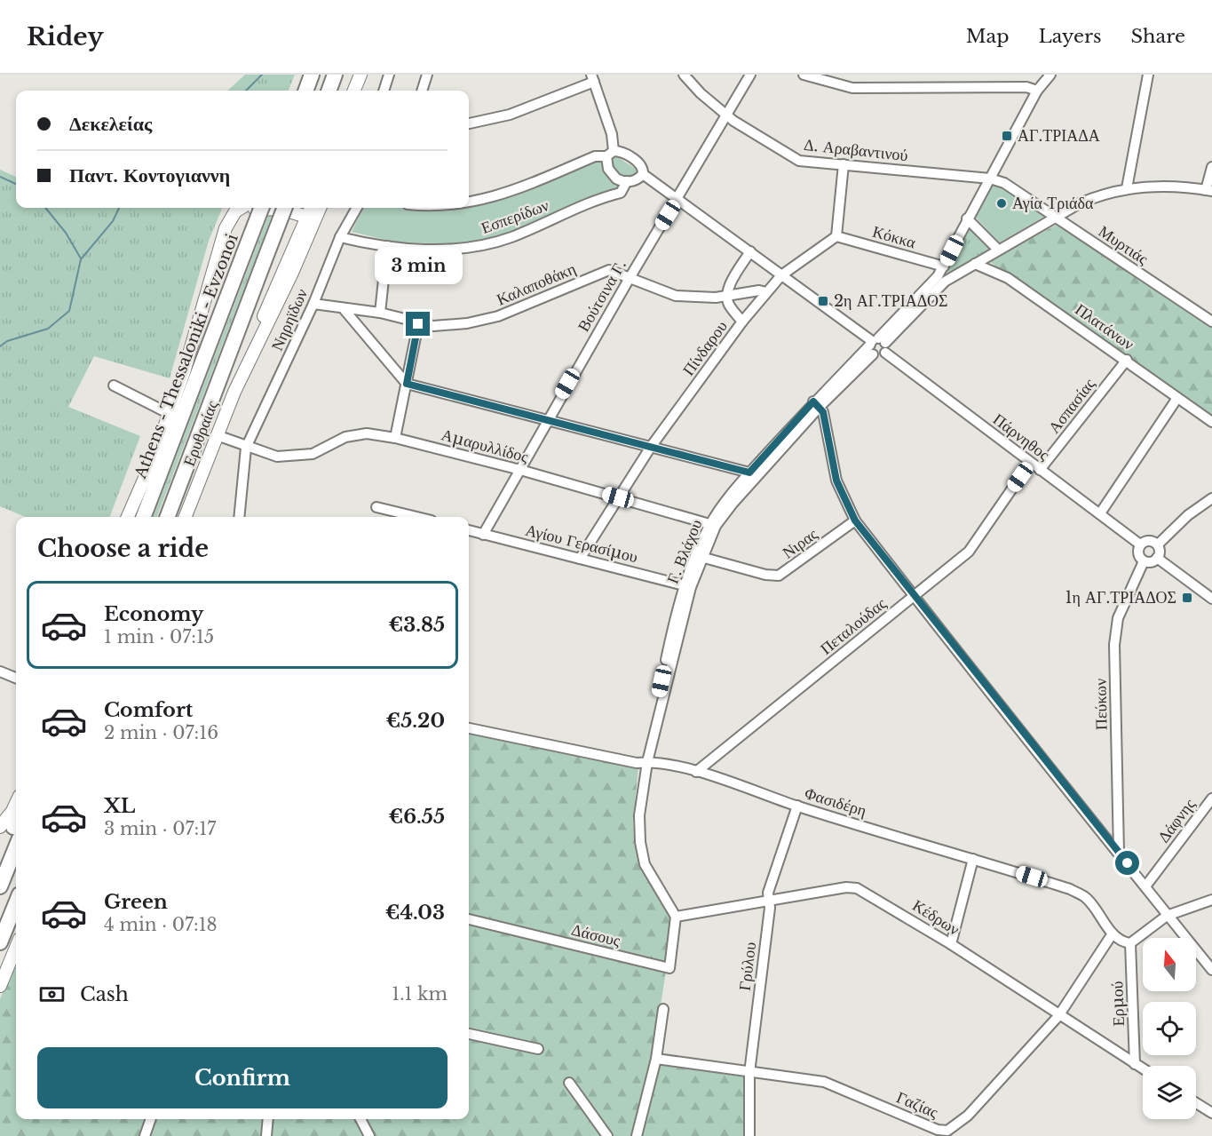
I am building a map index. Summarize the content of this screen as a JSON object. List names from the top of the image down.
{
  "streets": {
    "highway": ["Athens - Thessaloniki - Evzonoi"],
    "main road": ["Ερυθραίας"],
    "street": [
      "Δ. Αραβαντινού",
      "Εσπερίδων",
      "Κόκκα",
      "Μυρτιάς",
      "Καλαποθάκη",
      "Βούτσινα Γ.",
      "Νηρηϊδων",
      "Πλατάνων",
      "Πίνδαρου",
      "Ασπασίας",
      "Πάρνηθος",
      "Αμαρυλλίδος",
      "Αγίου Γερασίμου",
      "Νιρας",
      "Γ. Βλάχου",
      "Πεταλούδας",
      "Πεύκων",
      "Φασιδέρη",
      "Δάφνης",
      "Κέδρων",
      "Δάσους",
      "Γρύλου",
      "Ερμού",
      "Γαζίας"
    ]
  },
  "crossings": [
    ["Δ. Αραβαντινού", "Μυρτιάς"],
    ["Δ. Αραβαντινού", "Βούτσινα Γ."],
    ["Εσπερίδων", "Νηρηϊδων"],
    ["Εσπερίδων", "Πάρνηθος"],
    ["Κόκκα", "Πίνδαρου"],
    ["Καλαποθάκη", "Βούτσινα Γ."],
    ["Καλαποθάκη", "Νηρηϊδων"],
    ["Καλαποθάκη", "Πίνδαρου"],
    ["Βούτσινα Γ.", "Πάρνηθος"],
    ["Βούτσινα Γ.", "Αμαρυλλίδος"],
    ["Βούτσινα Γ.", "Αγίου Γερασίμου"],
    ["Νηρηϊδων", "Αμαρυλλίδος"],
    ["Πλατάνων", "Ασπασίας"],
    ["Πίνδαρου", "Πάρνηθος"],
    ["Πίνδαρου", "Αμαρυλλίδος"],
    ["Πίνδαρου", "Αγίου Γερασίμου"],
    ["Ασπασίας", "Πάρνηθος"],
    ["Ερυθραίας", "Αμαρυλλίδος"],
    ["Πάρνηθος", "Γ. Βλάχου"],
    ["Πάρνηθος", "Πεταλούδας"],
    ["Πάρνηθος", "Πεύκων"],
    ["Αμαρυλλίδος", "Γ. Βλάχου"],
    ["Αγίου Γερασίμου", "Γ. Βλάχου"],
    ["Νιρας", "Γ. Βλάχου"],
    ["Γ. Βλάχου", "Φασιδέρη"],
    ["Γ. Βλάχου", "Κέδρων"],
    ["Γ. Βλάχου", "Δάσους"],
    ["Πεταλούδας", "Φασιδέρη"],
    ["Φασιδέρη", "Γρύλου"],
    ["Φασιδέρη", "Ερμού"],
    ["Φασιδέρη", "Γαζίας"],
    ["Κέδρων", "Δάσους"],
    ["Κέδρων", "Γρύλου"],
    ["Κέδρων", "Ερμού"],
    ["Κέδρων", "Γαζίας"],
    ["Γρύλου", "Γαζίας"]
  ],
  "places": {
    "transit": ["ΑΓ.ΤΡΙΑΔΑ", "2η ΑΓ.ΤΡΙΑΔΟΣ", "1η ΑΓ.ΤΡΙΑΔΟΣ"],
    "other": ["Αγία Τριάδα"]
  },
  "north": "top",
  "page": {
    "header": "Ridey",
    "nav": ["Map", "Layers", "Share"],
    "banner": ["Δεκελείας", "Παντ. Κοντογιαννη"],
    "bubble": "3 min",
    "heading": "Choose a ride",
    "list": [
      {
        "name": "Economy",
        "note": "1 min · 07:15",
        "value": "€3.85"
      },
      {
        "name": "Comfort",
        "note": "2 min · 07:16",
        "value": "€5.20"
      },
      {
        "name": "XL",
        "note": "3 min · 07:17",
        "value": "€6.55"
      },
      {
        "name": "Green",
        "note": "4 min · 07:18",
        "value": "€4.03"
      }
    ],
    "pay": ["Cash", "1.1 km"],
    "buttons": "Confirm"
  }
}
